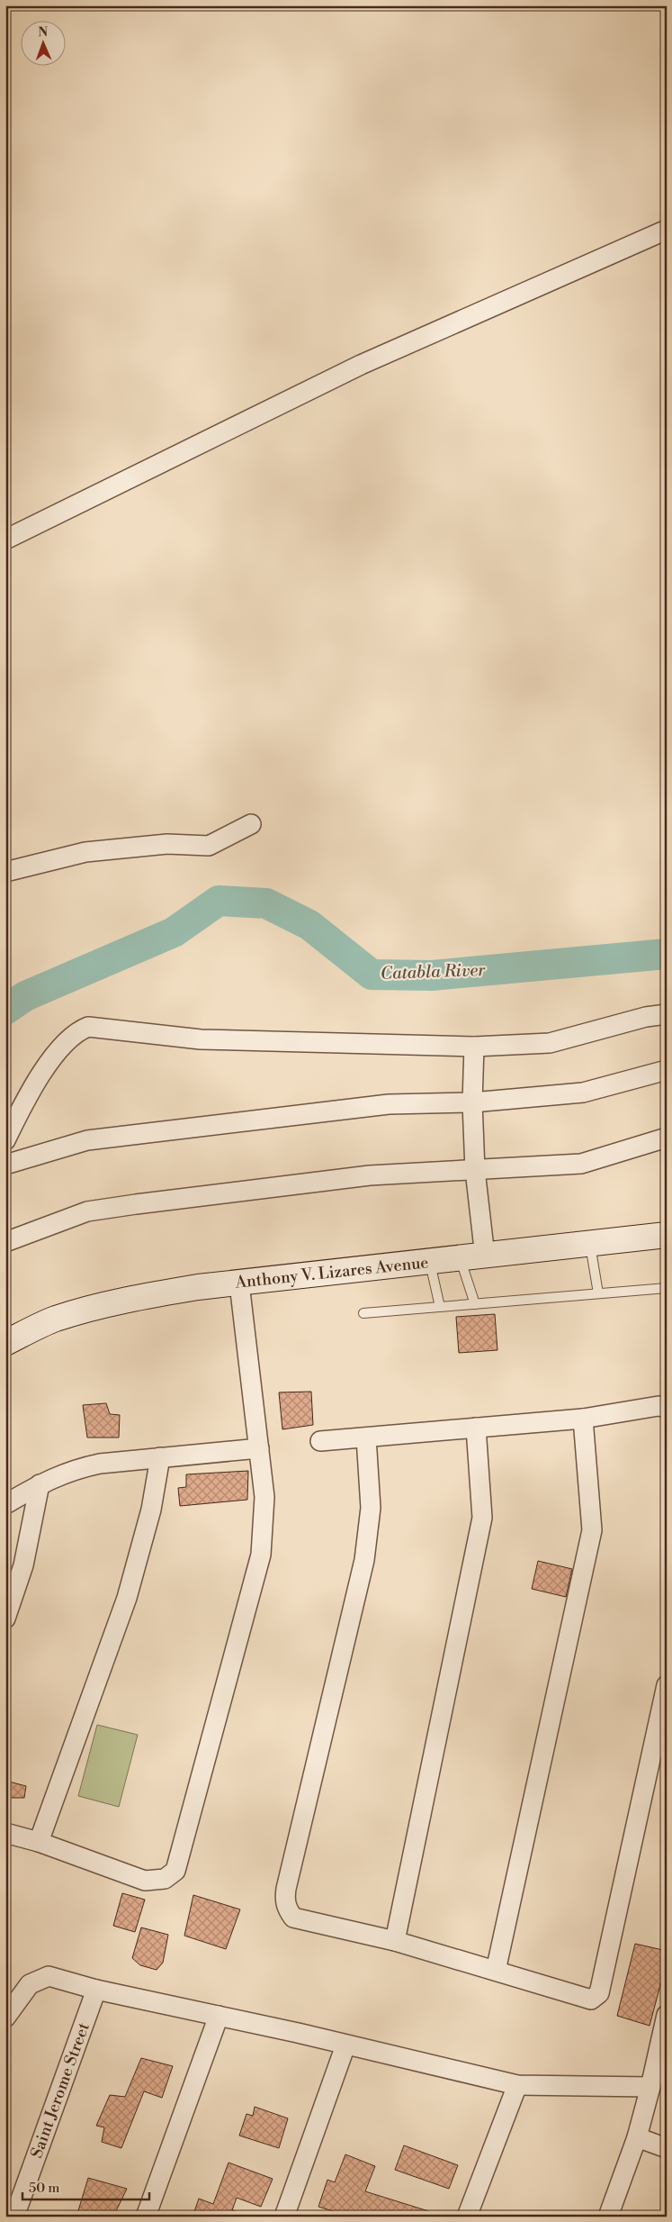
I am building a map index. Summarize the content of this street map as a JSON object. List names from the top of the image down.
{
  "streets": {
    "main road": ["Anthony V. Lizares Avenue"],
    "street": ["Saint Jerome Street"]
  },
  "water": ["Catabla River"],
  "scale_bar": "50 m",
  "north": "top"
}
